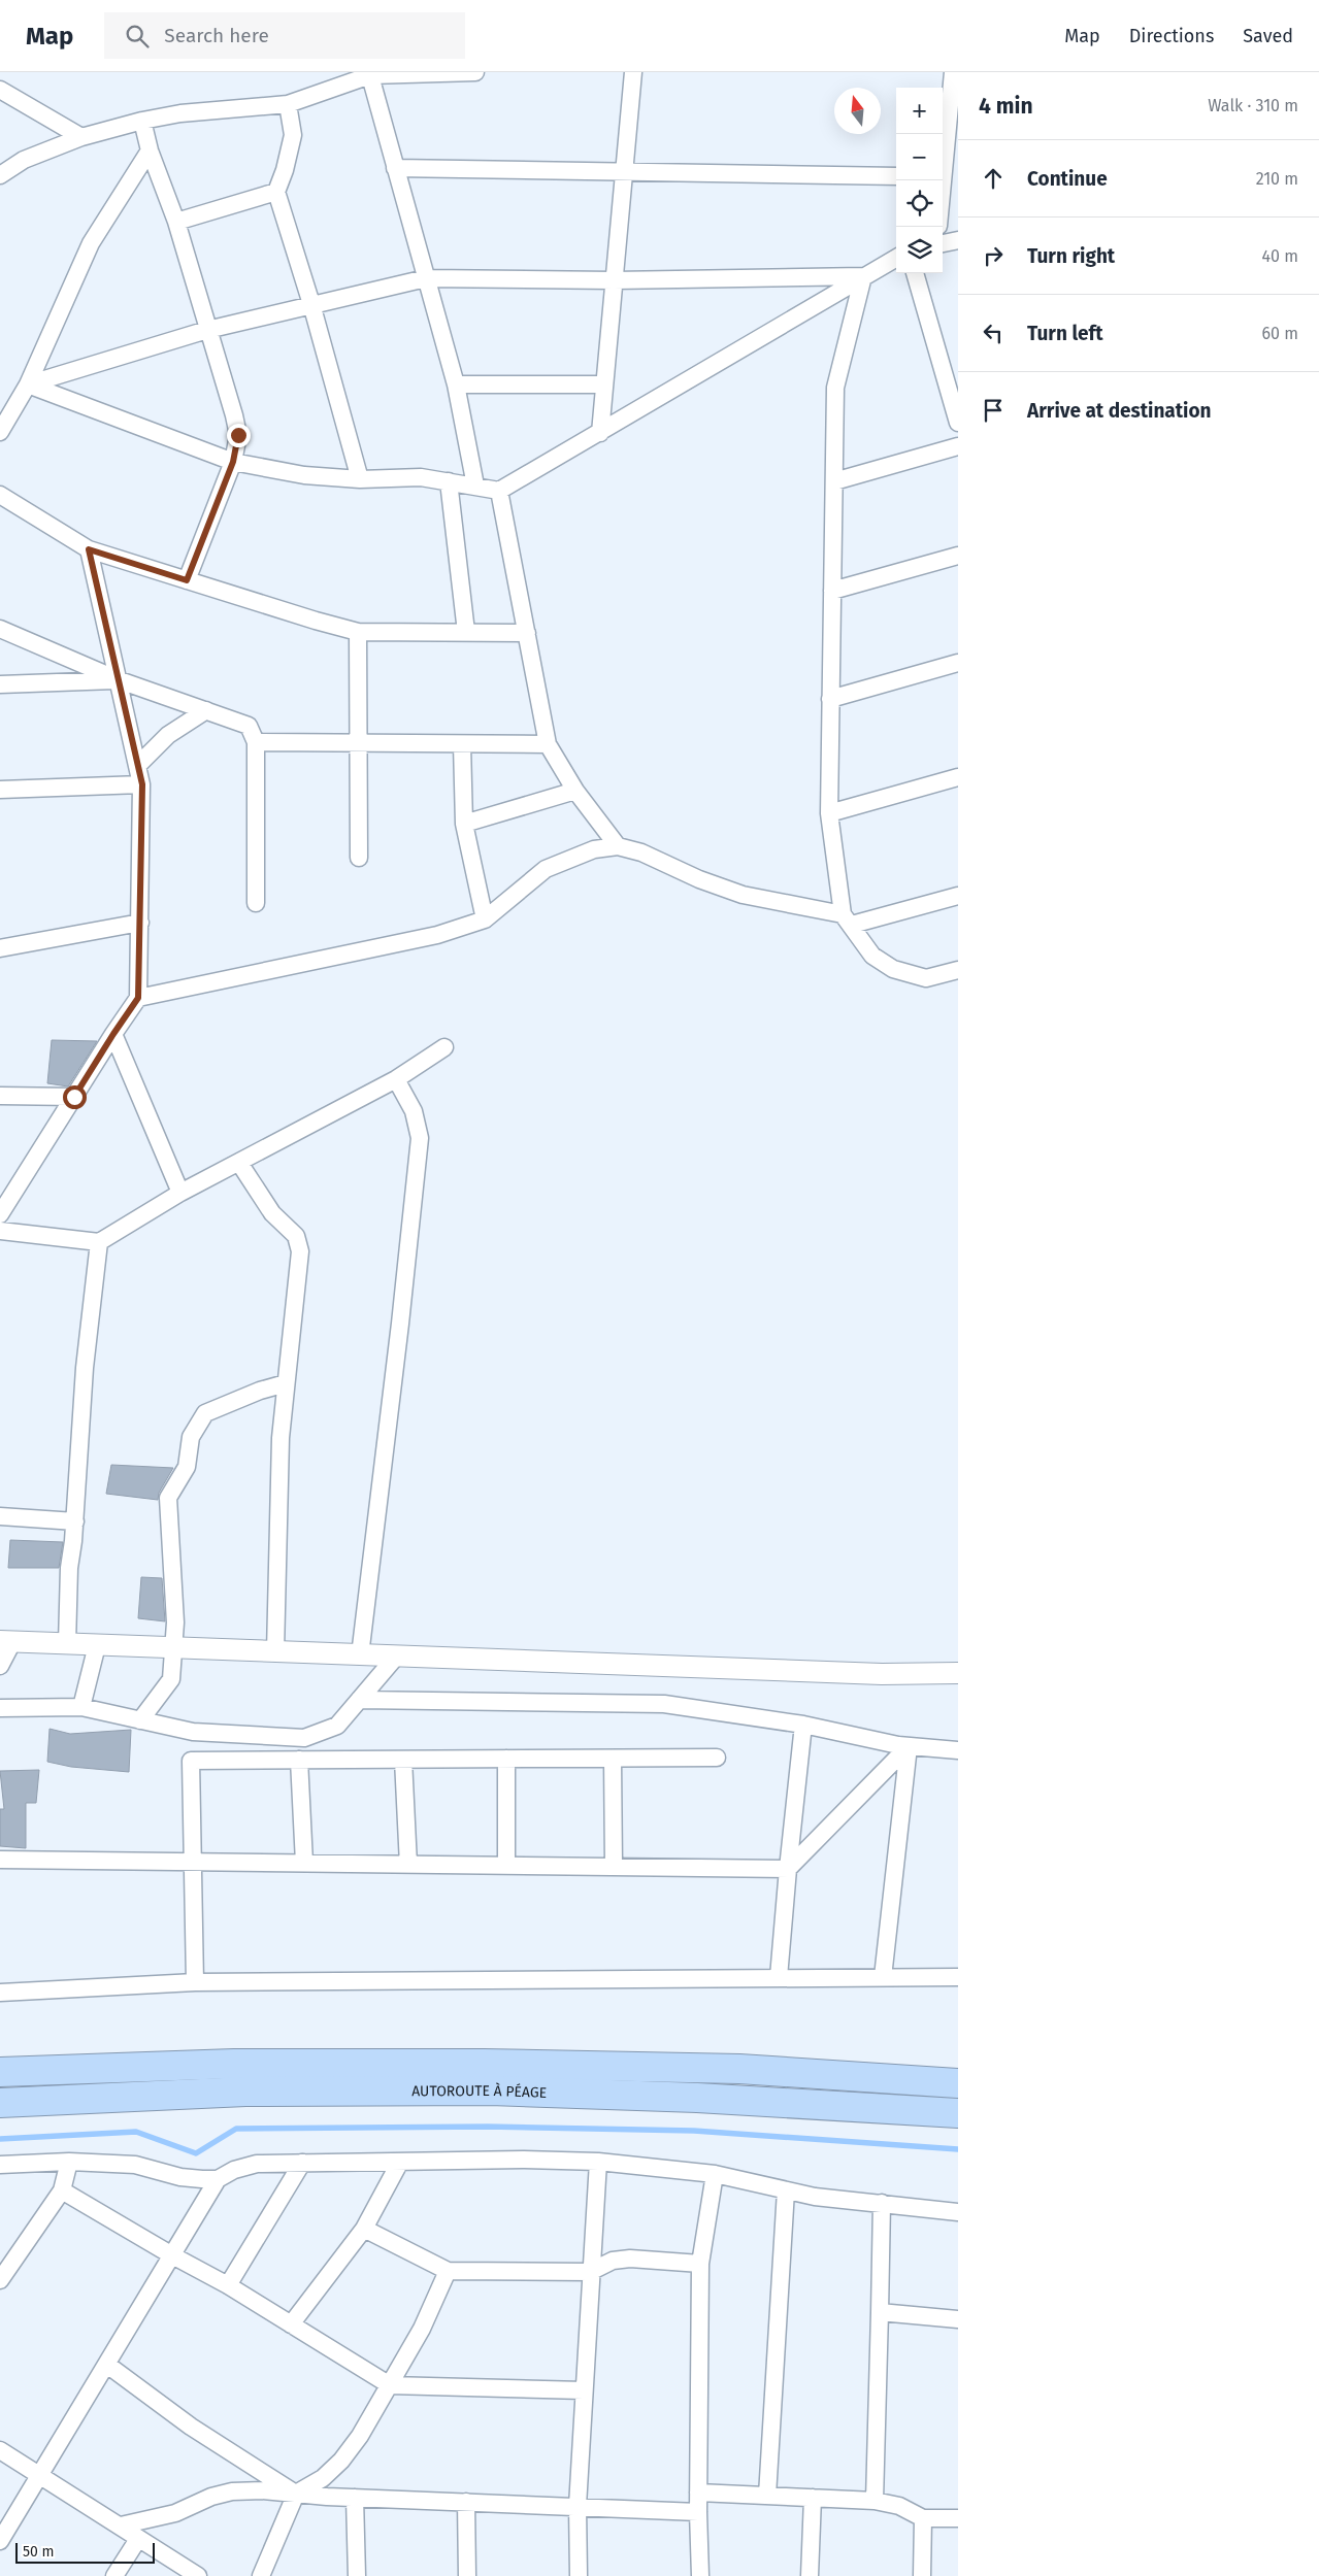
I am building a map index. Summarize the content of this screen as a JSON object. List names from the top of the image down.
{
  "streets": {
    "highway": ["AUTOROUTE À PÉAGE"]
  },
  "scale_bar": "50 m",
  "north": "top",
  "page": {
    "header": "Map",
    "search": "Search here",
    "nav": ["Map", "Directions", "Saved"],
    "heading": ["4 min", "Walk · 310 m"],
    "map_buttons": ["+", "−"],
    "list": [
      ["Continue", "210 m"],
      ["Turn right", "40 m"],
      ["Turn left", "60 m"],
      "Arrive at destination"
    ],
    "scale": "50 m"
  }
}
